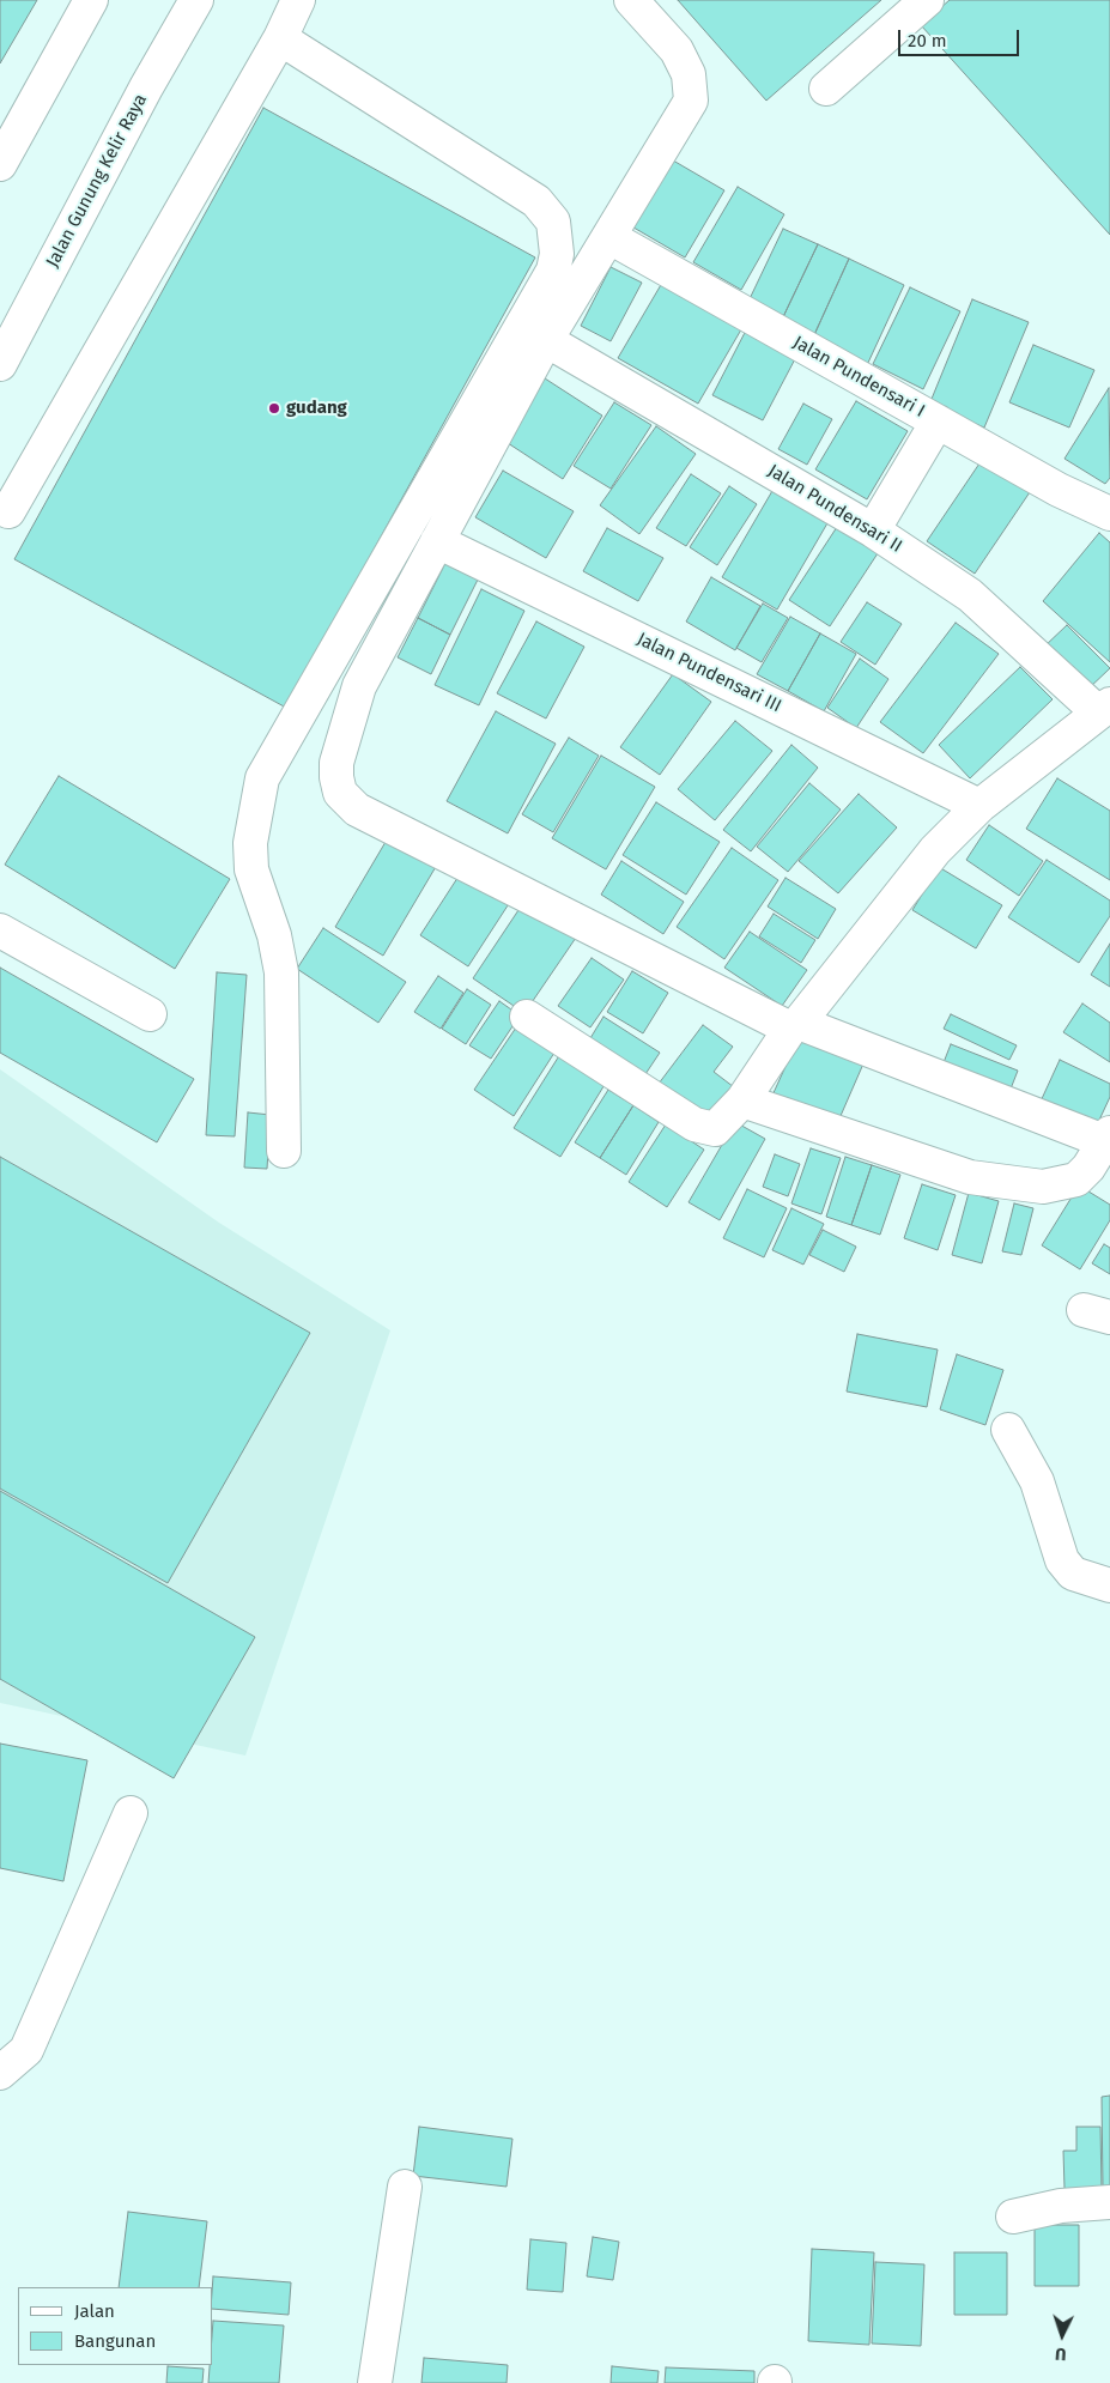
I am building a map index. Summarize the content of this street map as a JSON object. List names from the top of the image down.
{
  "streets": {
    "street": [
      "Jalan Gunung Kelir Raya",
      "Jalan Pundensari I",
      "Jalan Pundensari II",
      "Jalan Pundensari III"
    ]
  },
  "places": ["gudang"],
  "legend": ["Jalan", "Bangunan"],
  "scale_bar": "20 m",
  "north": "bottom"
}
